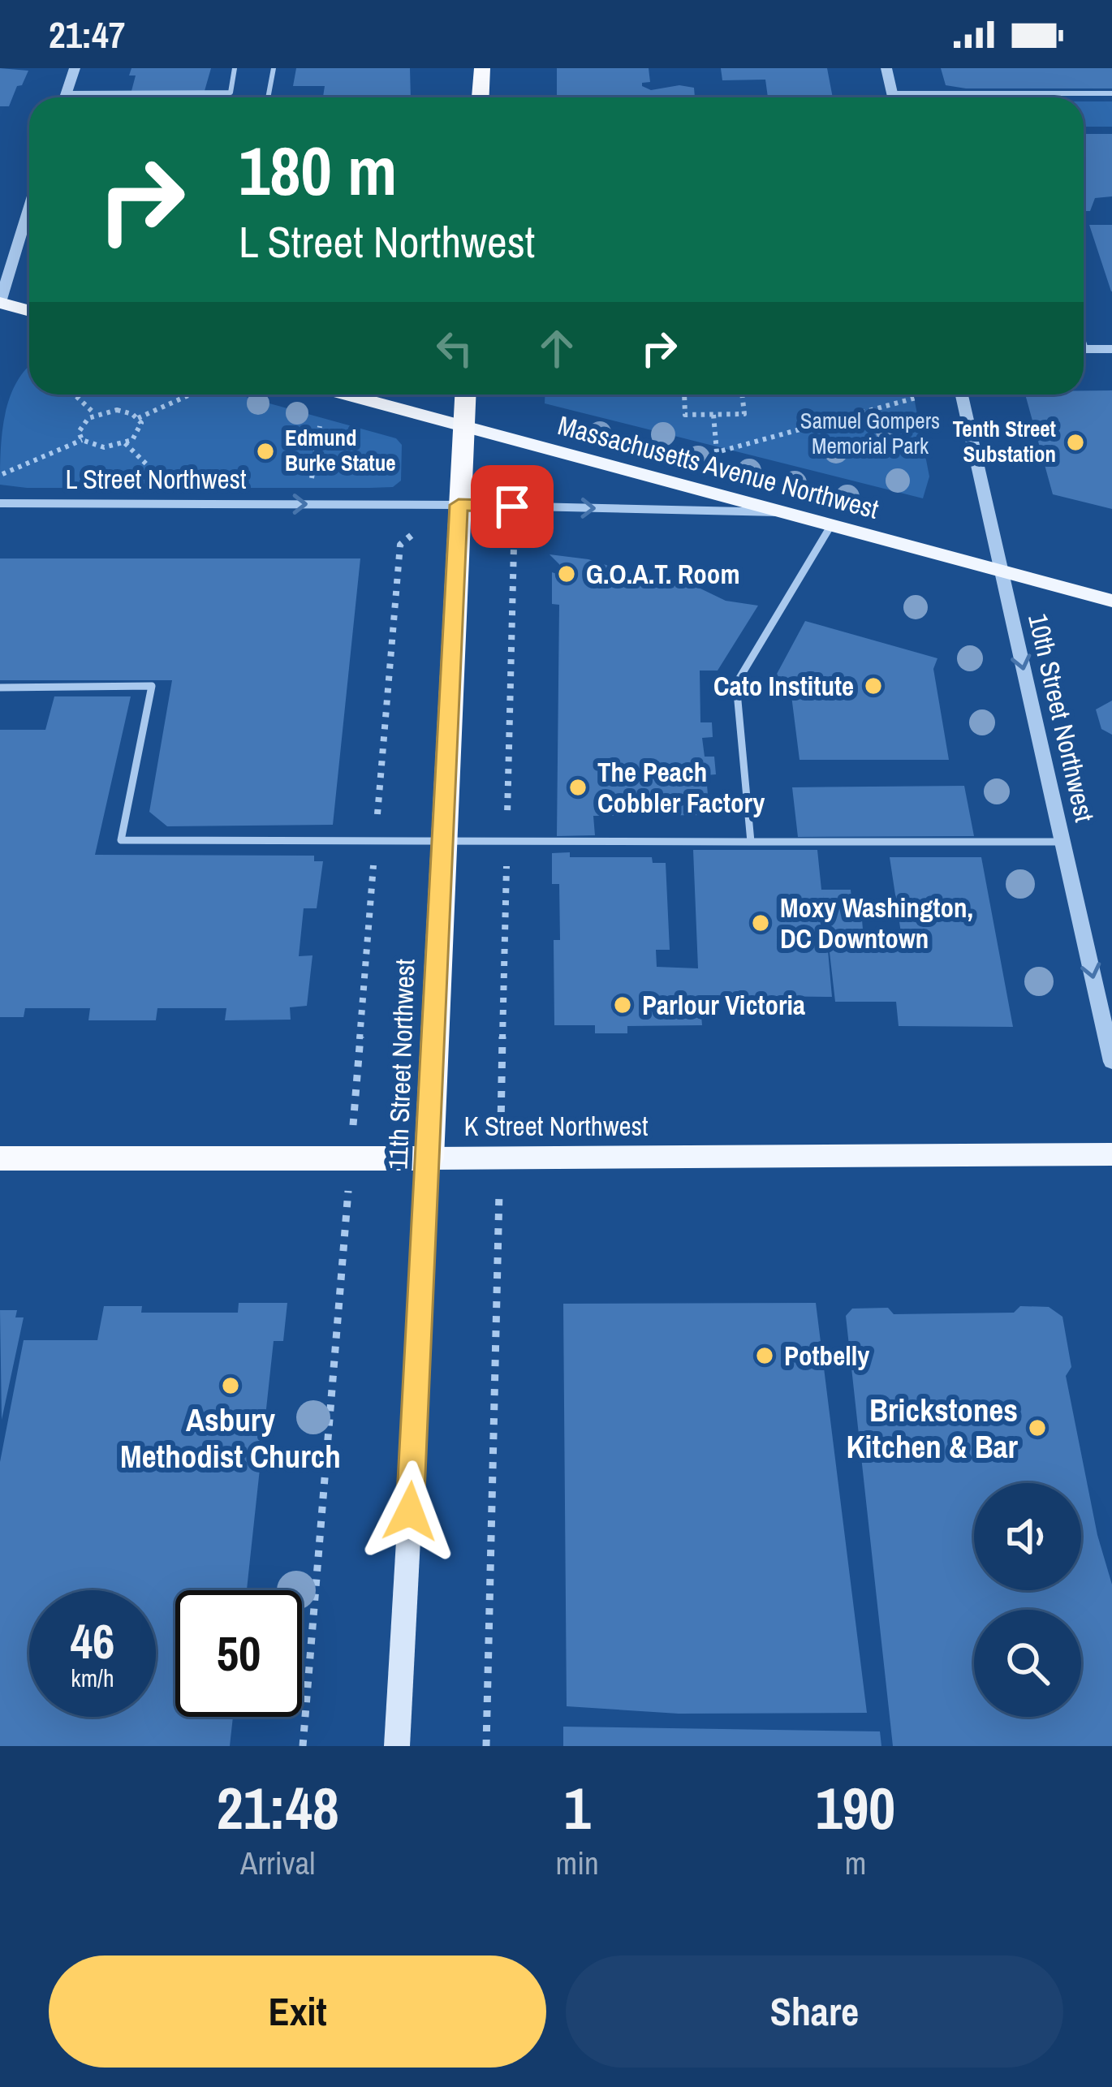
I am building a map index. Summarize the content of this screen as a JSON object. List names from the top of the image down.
{
  "streets": {
    "highway": ["11th Street Northwest", "K Street Northwest"],
    "main road": ["Massachusetts Avenue Northwest"],
    "street": ["L Street Northwest", "10th Street Northwest"]
  },
  "crossings": [
    ["Massachusetts Avenue Northwest", "L Street Northwest"],
    ["Massachusetts Avenue Northwest", "10th Street Northwest"],
    ["Massachusetts Avenue Northwest", "11th Street Northwest"],
    ["L Street Northwest", "11th Street Northwest"],
    ["11th Street Northwest", "K Street Northwest"]
  ],
  "one_way": ["L Street Northwest", "10th Street Northwest"],
  "parks": ["Samuel Gompers Memorial Park"],
  "places": [
    "Tenth Street Substation",
    "Edmund Burke Statue",
    "G.O.A.T. Room",
    "Cato Institute",
    "The Peach Cobbler Factory",
    "Moxy Washington, DC Downtown",
    "Parlour Victoria",
    "Potbelly",
    "Asbury Methodist Church",
    "Brickstones Kitchen & Bar"
  ],
  "page": {
    "status": "21:47",
    "turn": ["180 m", "L Street Northwest"],
    "speed": "46 km/h",
    "limit": "50",
    "eta": [
      "21:48",
      "Arrival",
      "1",
      "min",
      "190",
      "m"
    ],
    "buttons": ["Exit", "Share"]
  }
}
